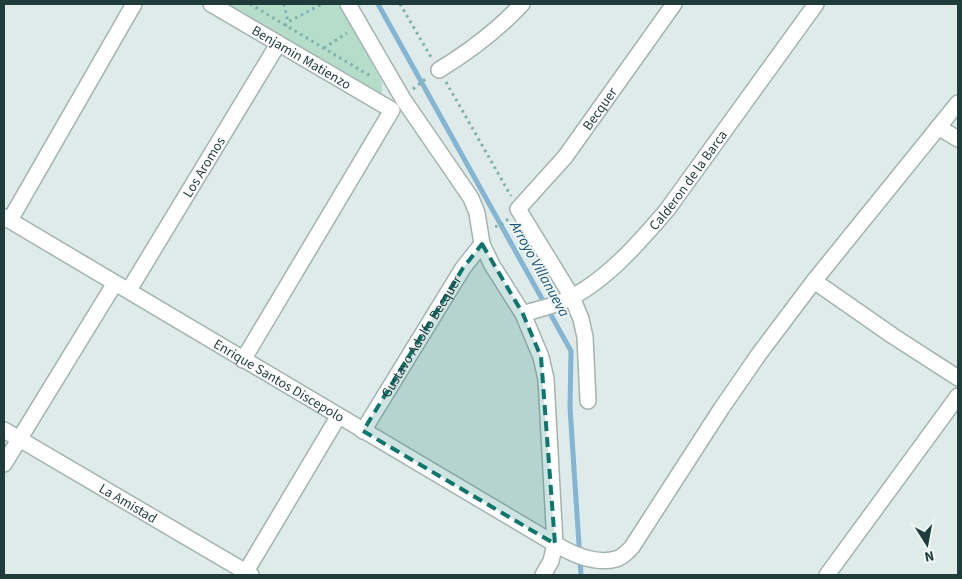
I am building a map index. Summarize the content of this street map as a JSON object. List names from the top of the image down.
{
  "streets": {
    "street": [
      "Benjamin Matienzo",
      "Becquer",
      "Los Aromos",
      "Calderon de la Barca",
      "Gustavo Adolfo Becquer",
      "Enrique Santos Discepolo",
      "La Amistad"
    ]
  },
  "crossings": [
    ["Benjamin Matienzo", "Los Aromos"],
    ["Benjamin Matienzo", "Enrique Santos Discepolo"],
    ["Los Aromos", "Enrique Santos Discepolo"],
    ["Gustavo Adolfo Becquer", "Enrique Santos Discepolo"]
  ],
  "water": ["Arroyo Villanueva"],
  "north": "bottom"
}
